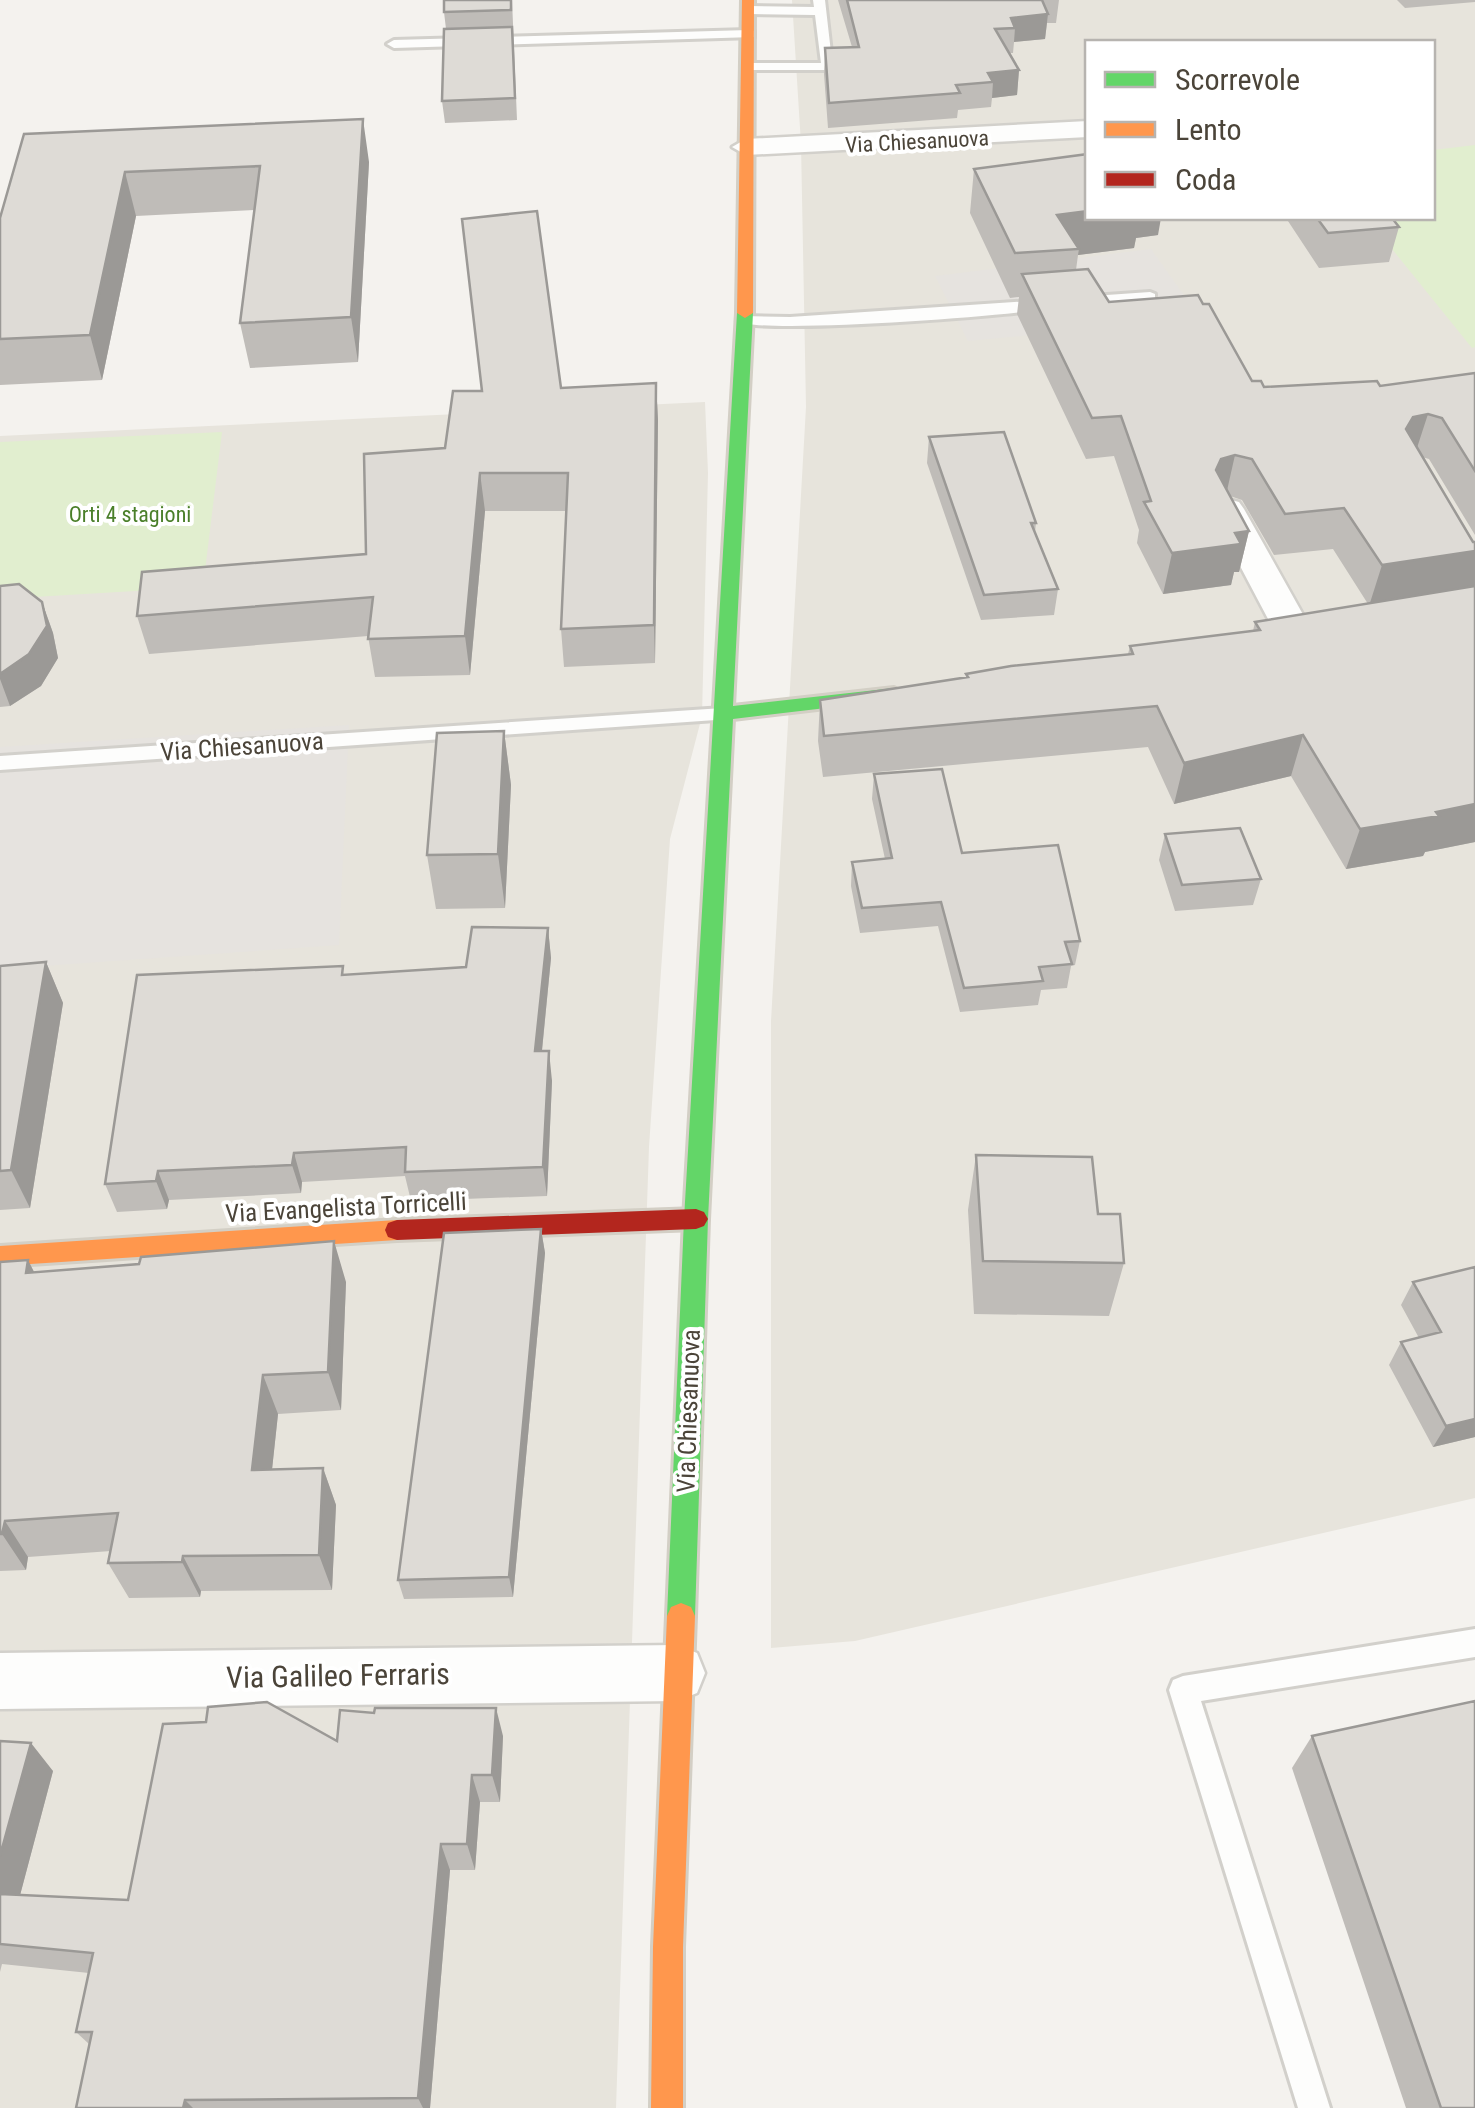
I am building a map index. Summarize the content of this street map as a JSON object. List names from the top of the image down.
{
  "streets": {
    "main road": ["Via Chiesanuova", "Via Evangelista Torricelli"],
    "street": ["Via Galileo Ferraris"]
  },
  "crossings": [
    ["Via Chiesanuova", "Via Evangelista Torricelli"],
    ["Via Chiesanuova", "Via Galileo Ferraris"]
  ],
  "parks": ["Orti 4 stagioni"],
  "legend": ["Scorrevole", "Lento", "Coda"]
}
